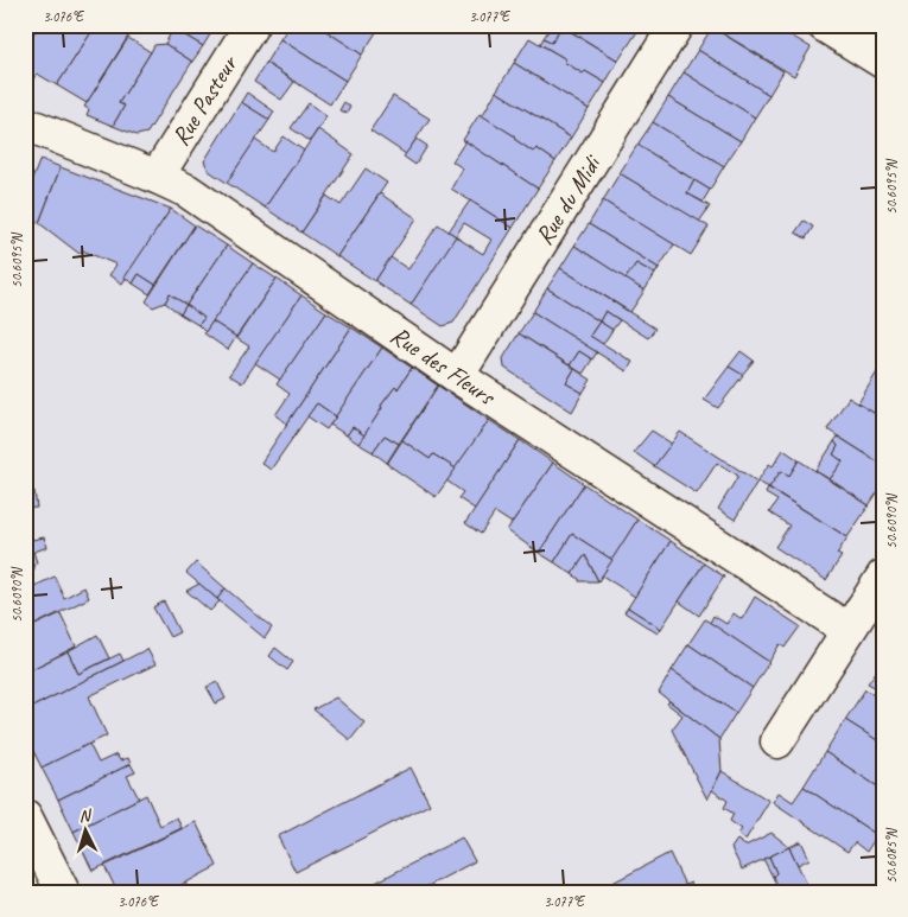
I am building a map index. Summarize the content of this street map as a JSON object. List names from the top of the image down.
{
  "streets": {
    "street": ["Rue Pasteur", "Rue du Midi", "Rue des Fleurs"]
  },
  "crossings": [
    ["Rue Pasteur", "Rue des Fleurs"],
    ["Rue du Midi", "Rue des Fleurs"]
  ],
  "north": "top",
  "coordinates": [
    "3.076°E",
    "3.077°E",
    "50.6095°N",
    "50.6090°N",
    "50.6085°N"
  ]
}
